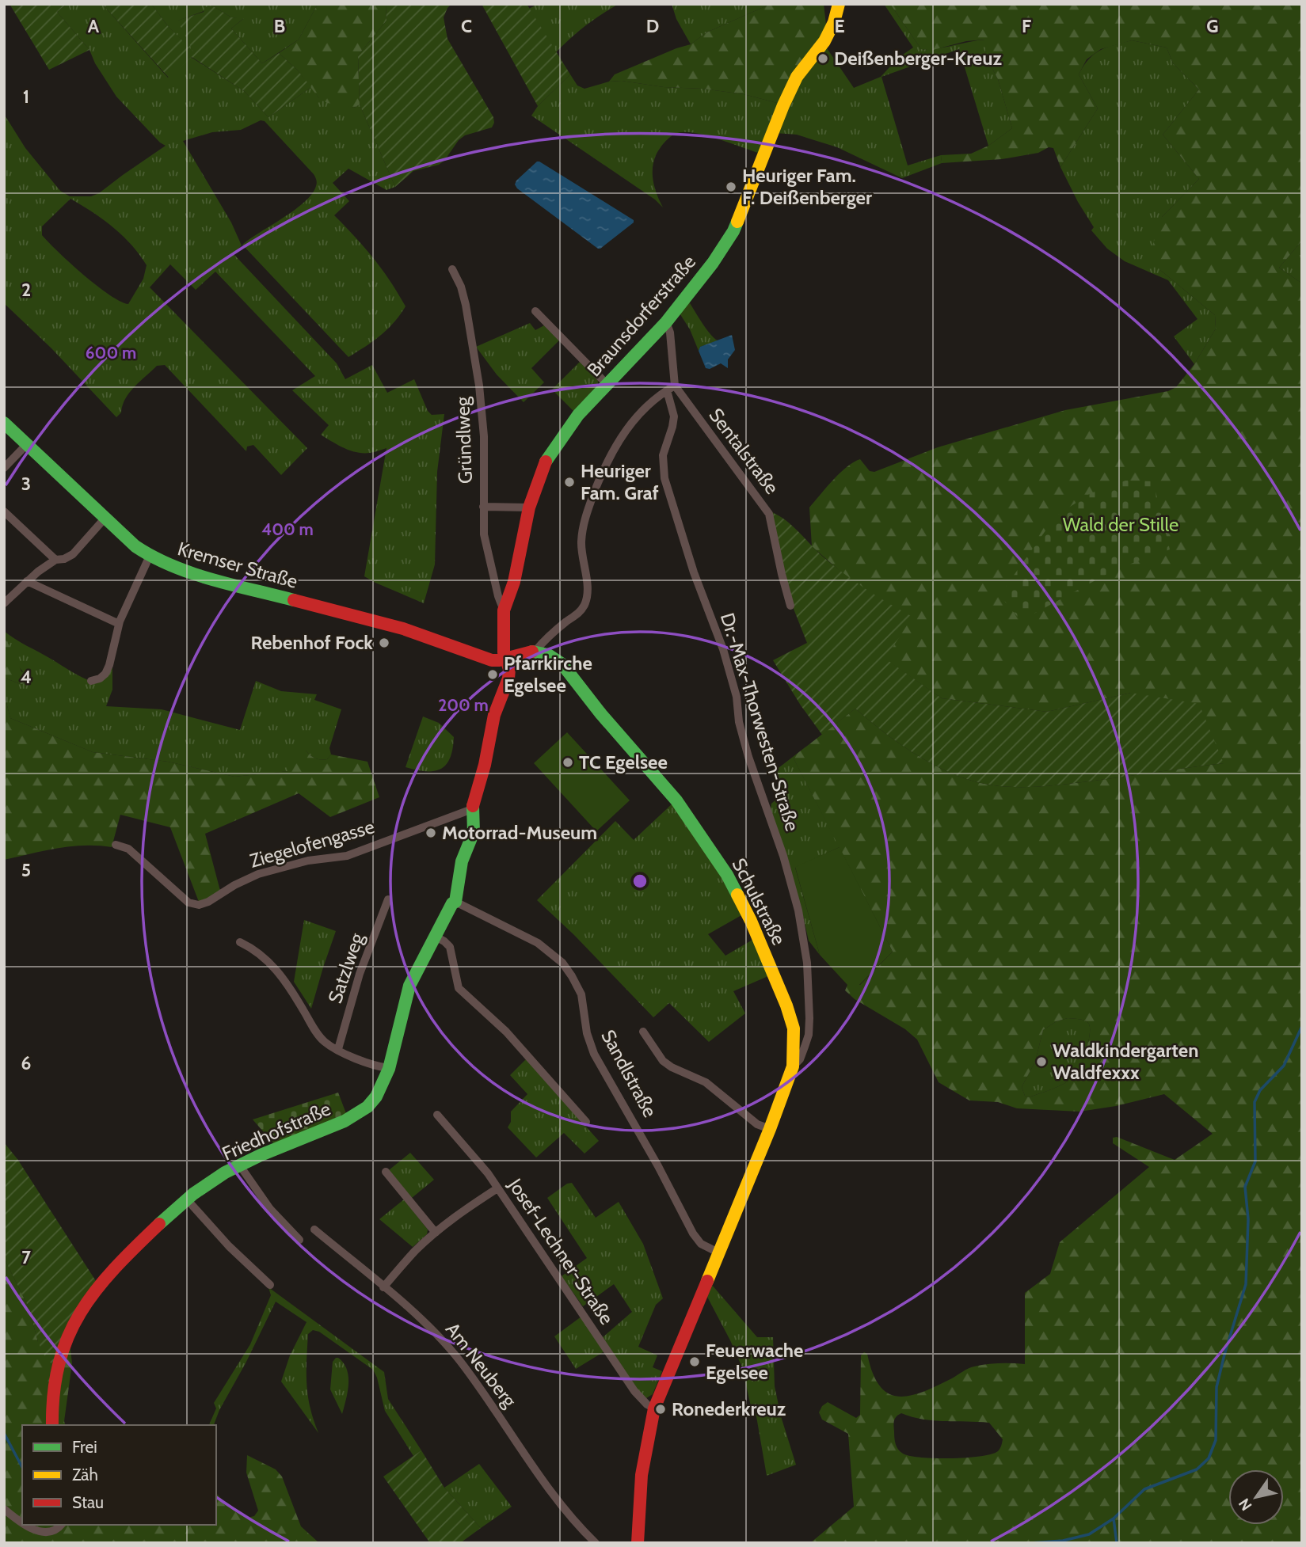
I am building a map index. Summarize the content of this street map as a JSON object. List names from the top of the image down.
{
  "streets": {
    "street": [
      "Braunsdorferstraße",
      "Gründlweg",
      "Sentalstraße",
      "Kremser Straße",
      "Dr.-Max-Thorwesten-Straße",
      "Ziegelofengasse",
      "Schulstraße",
      "Satzlweg",
      "Sandlstraße",
      "Friedhofstraße",
      "Josef-Lechner-Straße",
      "Am Neuberg"
    ]
  },
  "crossings": [
    ["Braunsdorferstraße", "Gründlweg"],
    ["Braunsdorferstraße", "Kremser Straße"],
    ["Braunsdorferstraße", "Dr.-Max-Thorwesten-Straße"],
    ["Sentalstraße", "Dr.-Max-Thorwesten-Straße"],
    ["Dr.-Max-Thorwesten-Straße", "Schulstraße"],
    ["Schulstraße", "Sandlstraße"],
    ["Satzlweg", "Friedhofstraße"],
    ["Sandlstraße", "Friedhofstraße"]
  ],
  "parks": ["Wald der Stille"],
  "places": [
    "Deißenberger-Kreuz",
    "Heuriger Fam. F. Deißenberger",
    "Heuriger Fam. Graf",
    "Rebenhof Fock",
    "Pfarrkirche Egelsee",
    "TC Egelsee",
    "Motorrad-Museum",
    "Waldkindergarten Waldfexxx",
    "Feuerwache Egelsee",
    "Ronederkreuz"
  ],
  "legend": ["Frei", "Zäh", "Stau"],
  "north": "bottom left",
  "grid": {
    "columns": [
      "A",
      "B",
      "C",
      "D",
      "E",
      "F",
      "G"
    ],
    "rows": [
      "1",
      "2",
      "3",
      "4",
      "5",
      "6",
      "7"
    ]
  },
  "rings": ["600 m", "400 m", "200 m"]
}
